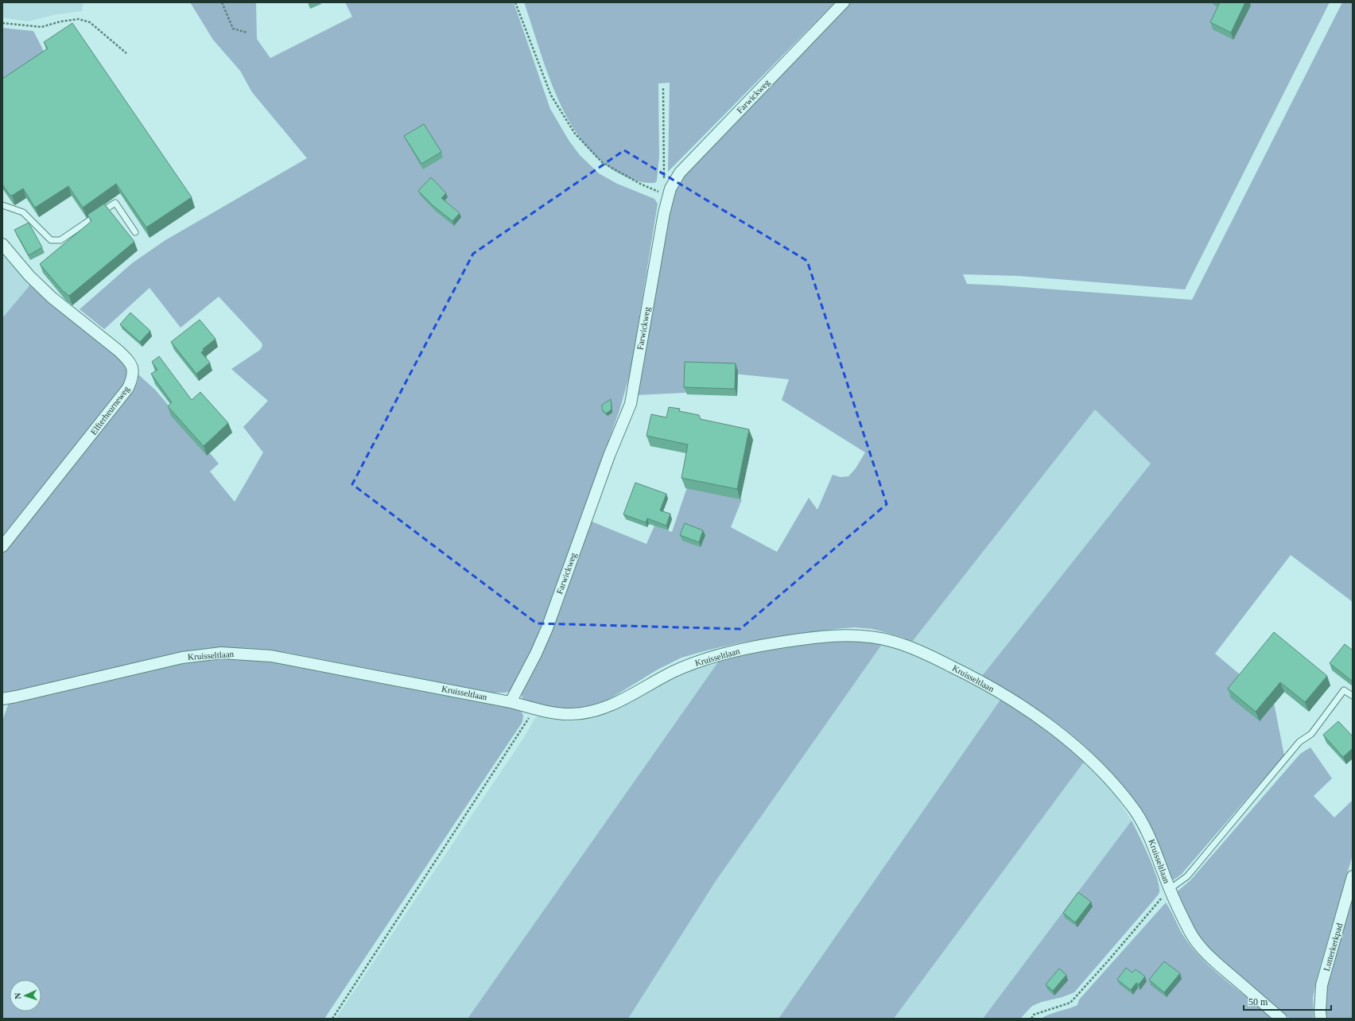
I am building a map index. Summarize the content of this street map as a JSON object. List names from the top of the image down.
{
  "streets": {
    "street": [
      "Farwickweg",
      "Elfterheurneweg",
      "Kruisseltlaan",
      "Lutterkerkpad"
    ]
  },
  "crossings": [
    ["Farwickweg", "Kruisseltlaan"]
  ],
  "scale_bar": "50 m",
  "north": "left"
}
